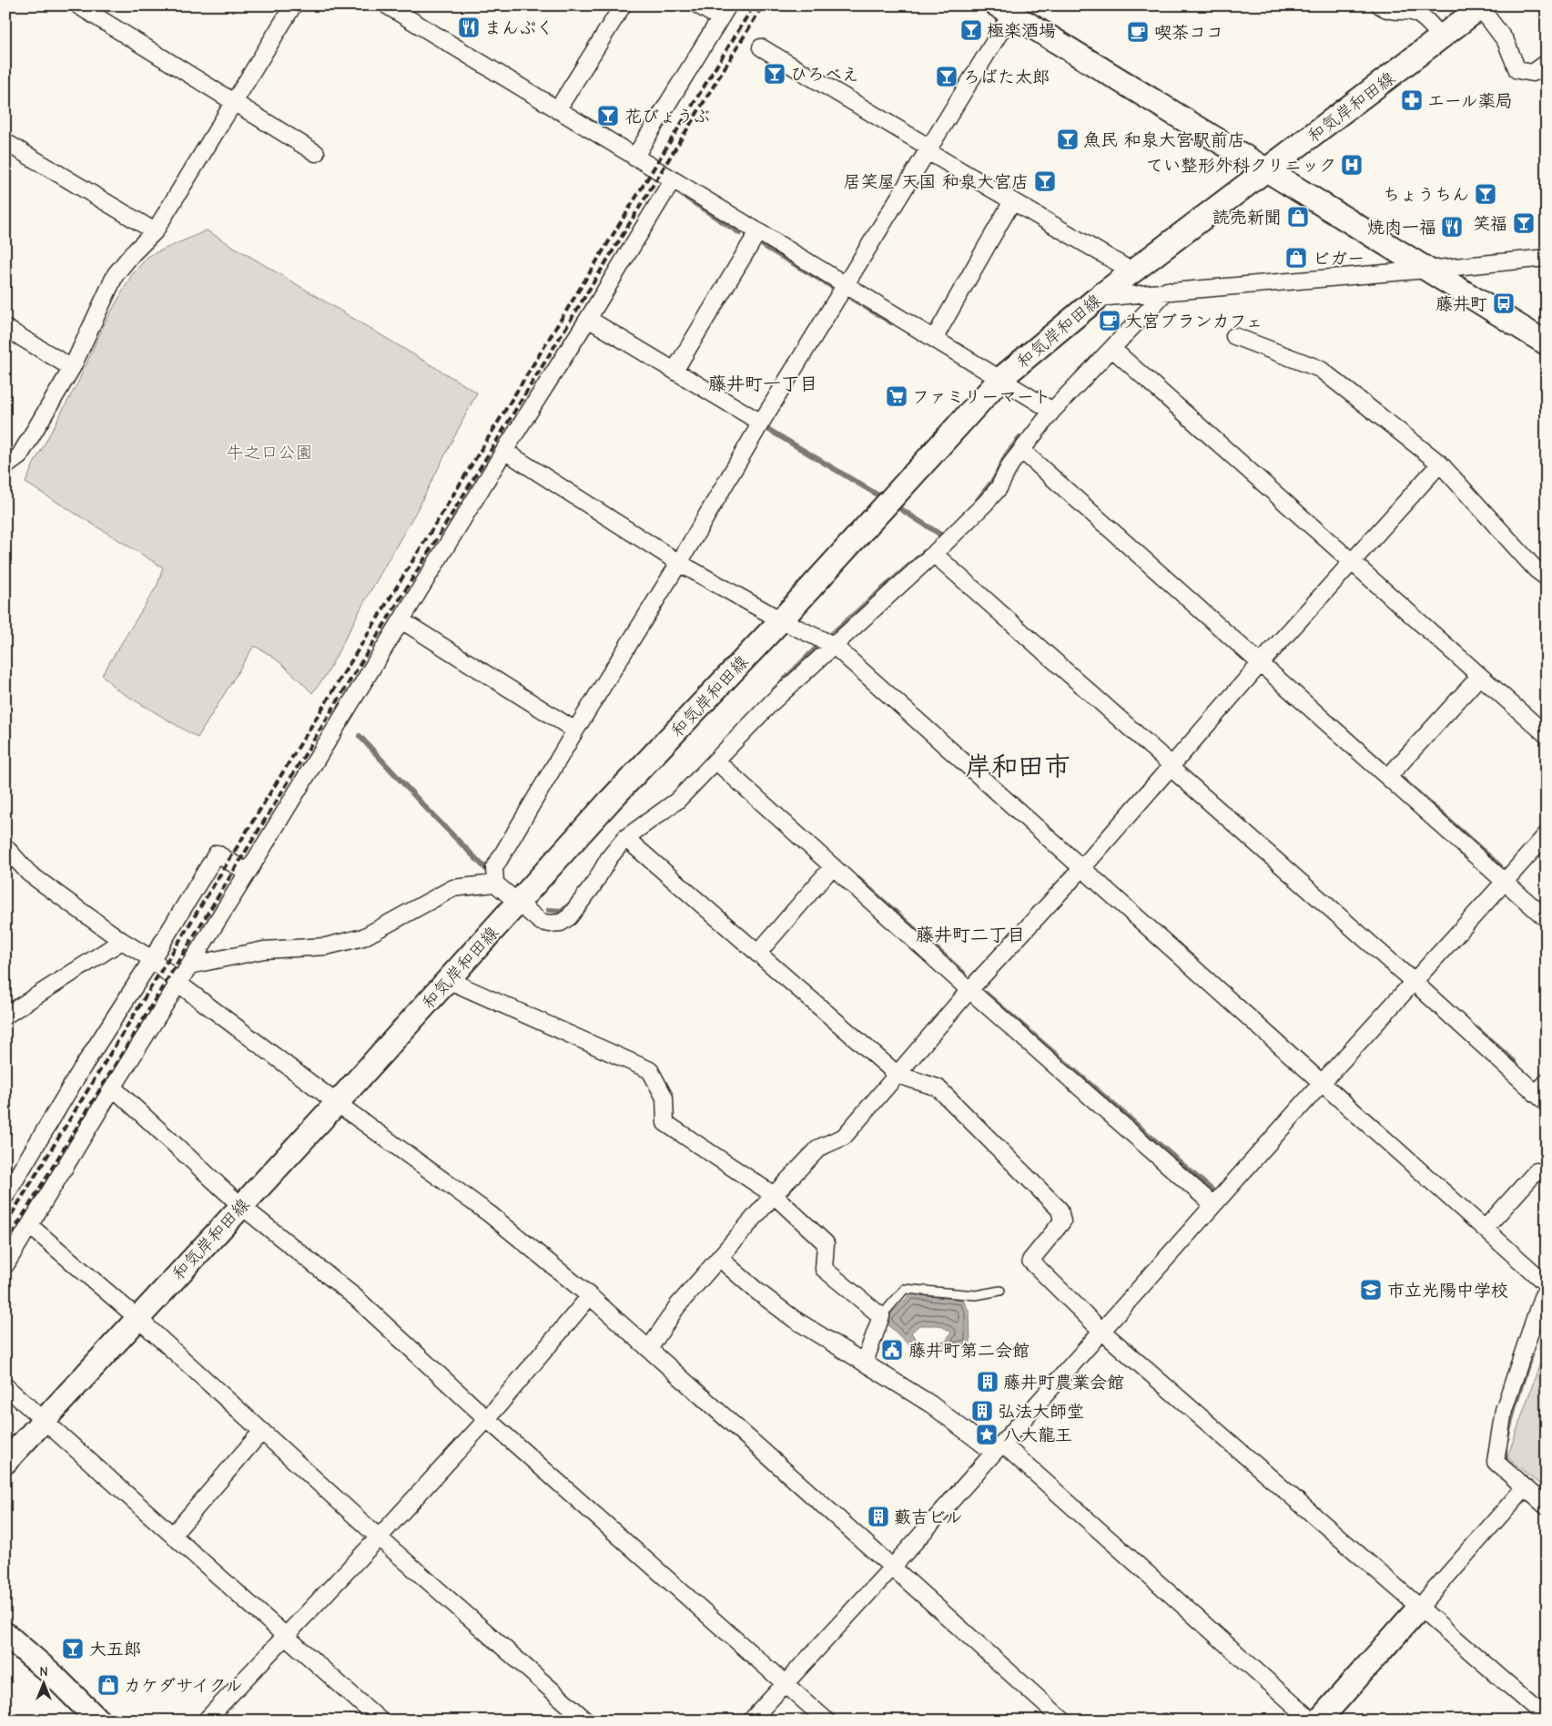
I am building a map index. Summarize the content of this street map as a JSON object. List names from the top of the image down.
{
  "streets": {
    "main road": ["和気岸和田線"]
  },
  "districts": ["藤井町一丁目", "岸和田市", "藤井町二丁目"],
  "parks": ["牛之口公園"],
  "places": {
    "restaurant": ["まんぷく", "焼肉一福"],
    "bar": [
      "極楽酒場",
      "ひろべえ",
      "ろばた太郎",
      "花びょうぶ",
      "魚民 和泉大宮駅前店",
      "居笑屋 天国 和泉大宮店",
      "ちょうちん",
      "笑福",
      "大五郎"
    ],
    "cafe": ["喫茶ココ", "大宮ブランカフェ"],
    "pharmacy": ["エール薬局"],
    "hospital": ["てい整形外科クリニック"],
    "shop": ["読売新聞", "ビガー", "カケダサイクル"],
    "bus stop": ["藤井町"],
    "supermarket": ["ファミリーマート"],
    "school or university": ["市立光陽中学校"],
    "public building": ["藤井町第二会館"],
    "building": ["藤井町農業会館", "弘法大師堂", "藪吉ビル"],
    "place": ["八大龍王"]
  },
  "north": "top"
}
